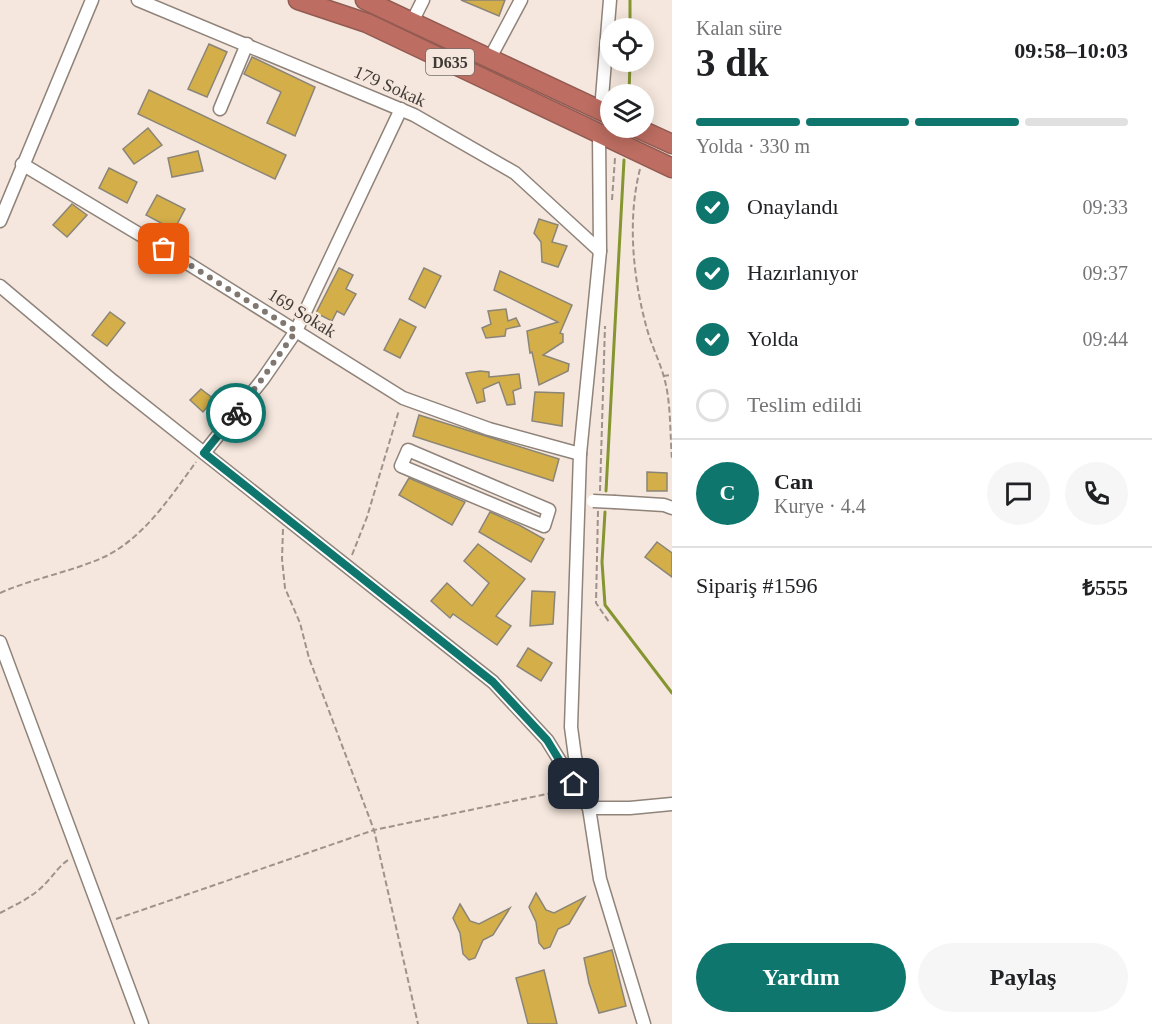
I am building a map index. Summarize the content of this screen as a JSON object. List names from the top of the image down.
{
  "streets": {
    "highway": ["D635"],
    "street": ["179 Sokak", "169 Sokak"]
  },
  "page": {
    "heading": ["3 dk", "Kalan süre", "09:58–10:03"],
    "panel": [
      "Can",
      "Kurye · 4.4",
      "Sipariş #1596",
      "₺555"
    ],
    "bar": "Yolda · 330 m",
    "list": [
      ["Onaylandı", "09:33"],
      ["Hazırlanıyor", "09:37"],
      ["Yolda", "09:44"],
      "Teslim edildi"
    ],
    "round": "C",
    "buttons": ["Yardım", "Paylaş"]
  }
}
